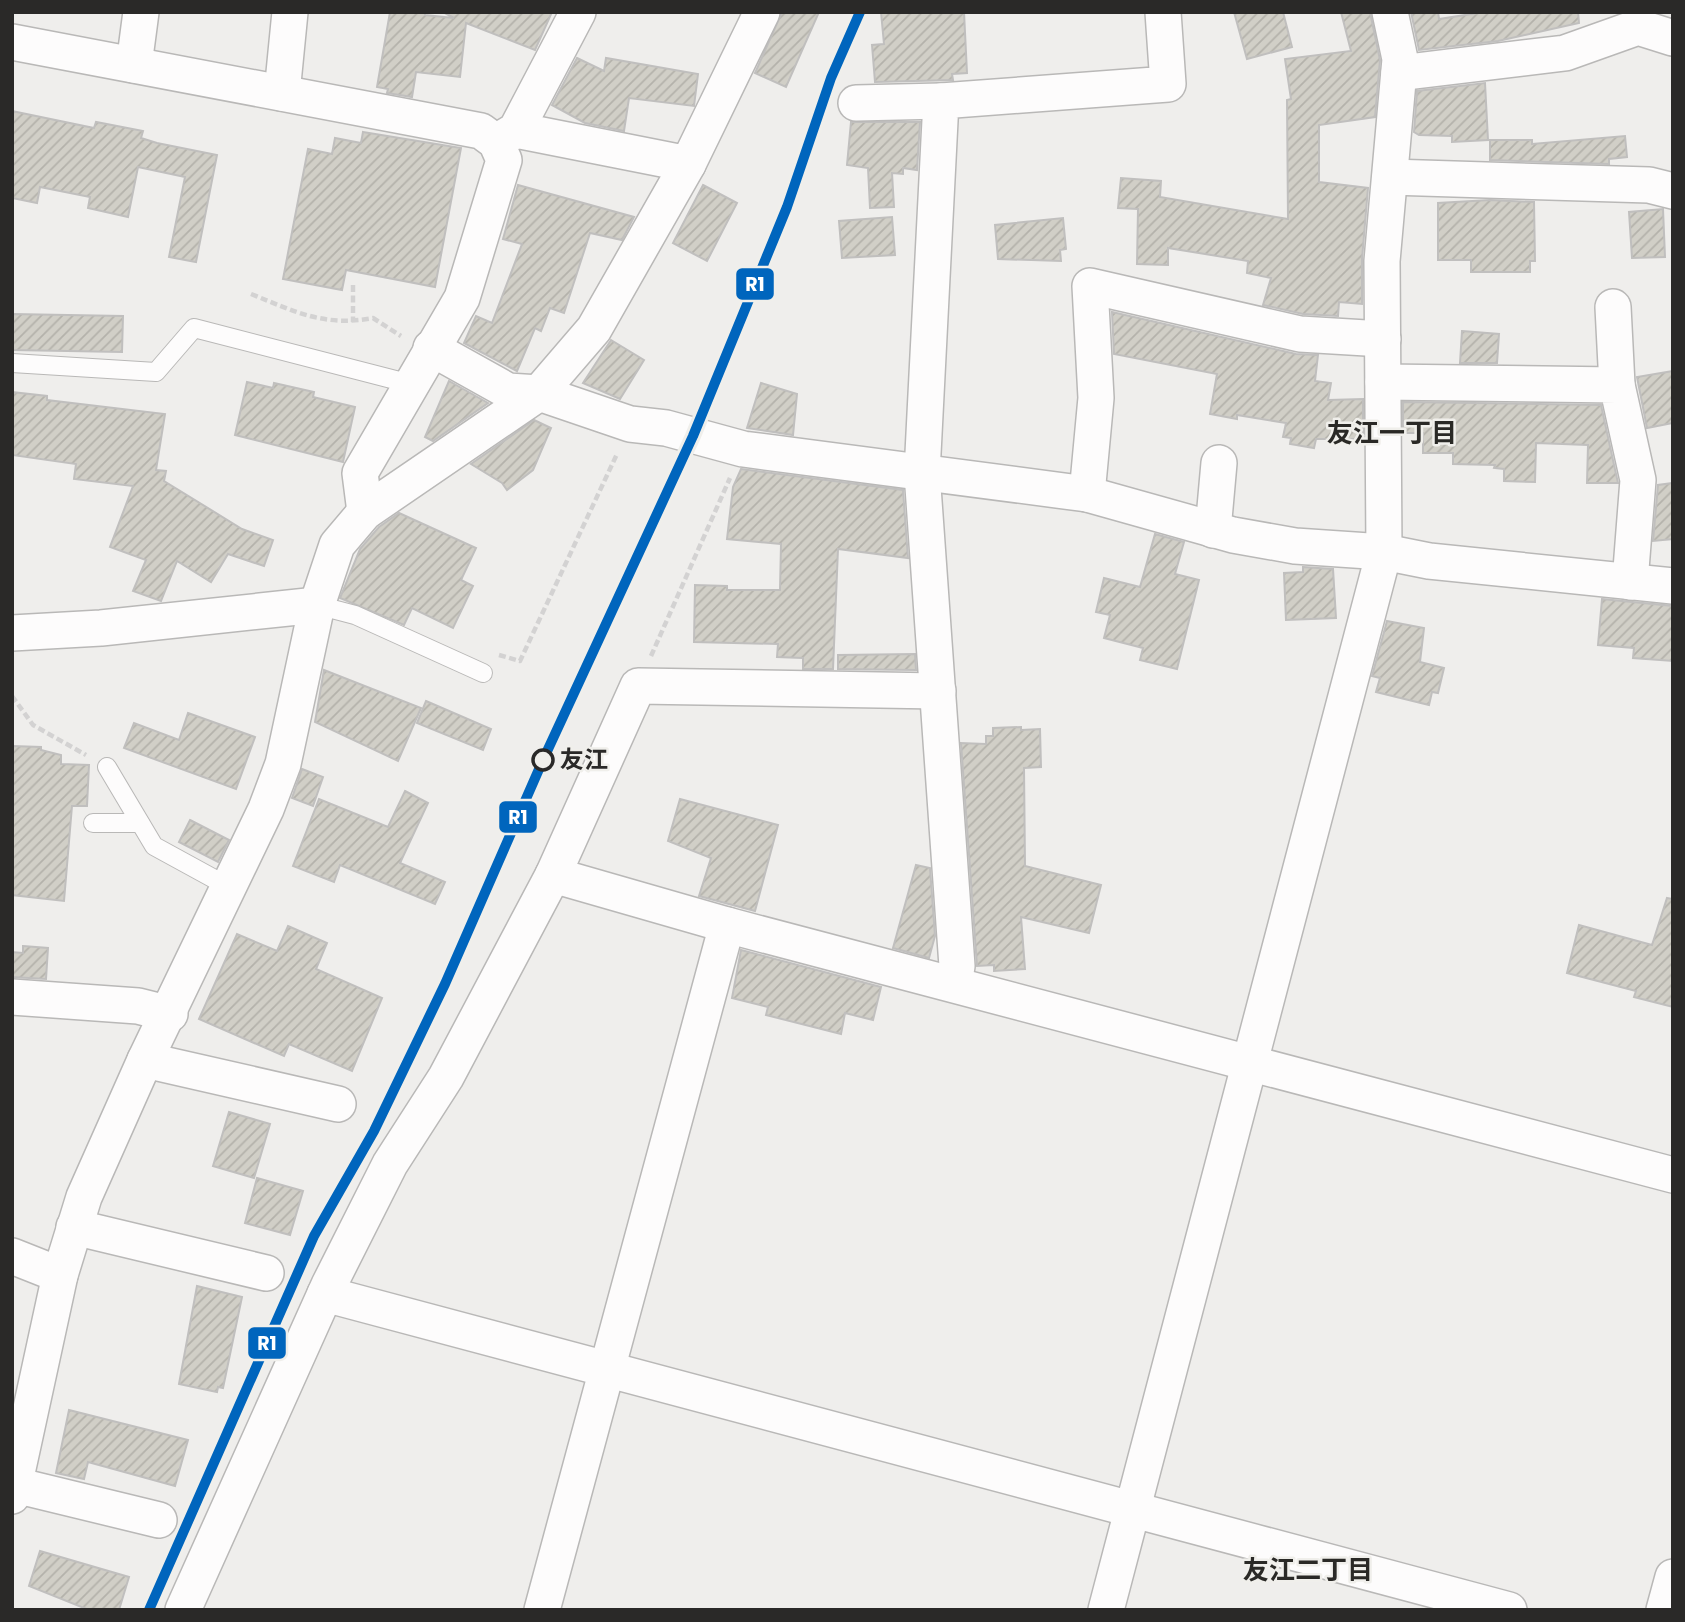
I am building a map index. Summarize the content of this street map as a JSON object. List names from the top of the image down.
{
  "districts": ["友江一丁目", "友江二丁目"],
  "places": ["友江"],
  "lines": ["transit line R1"]
}
